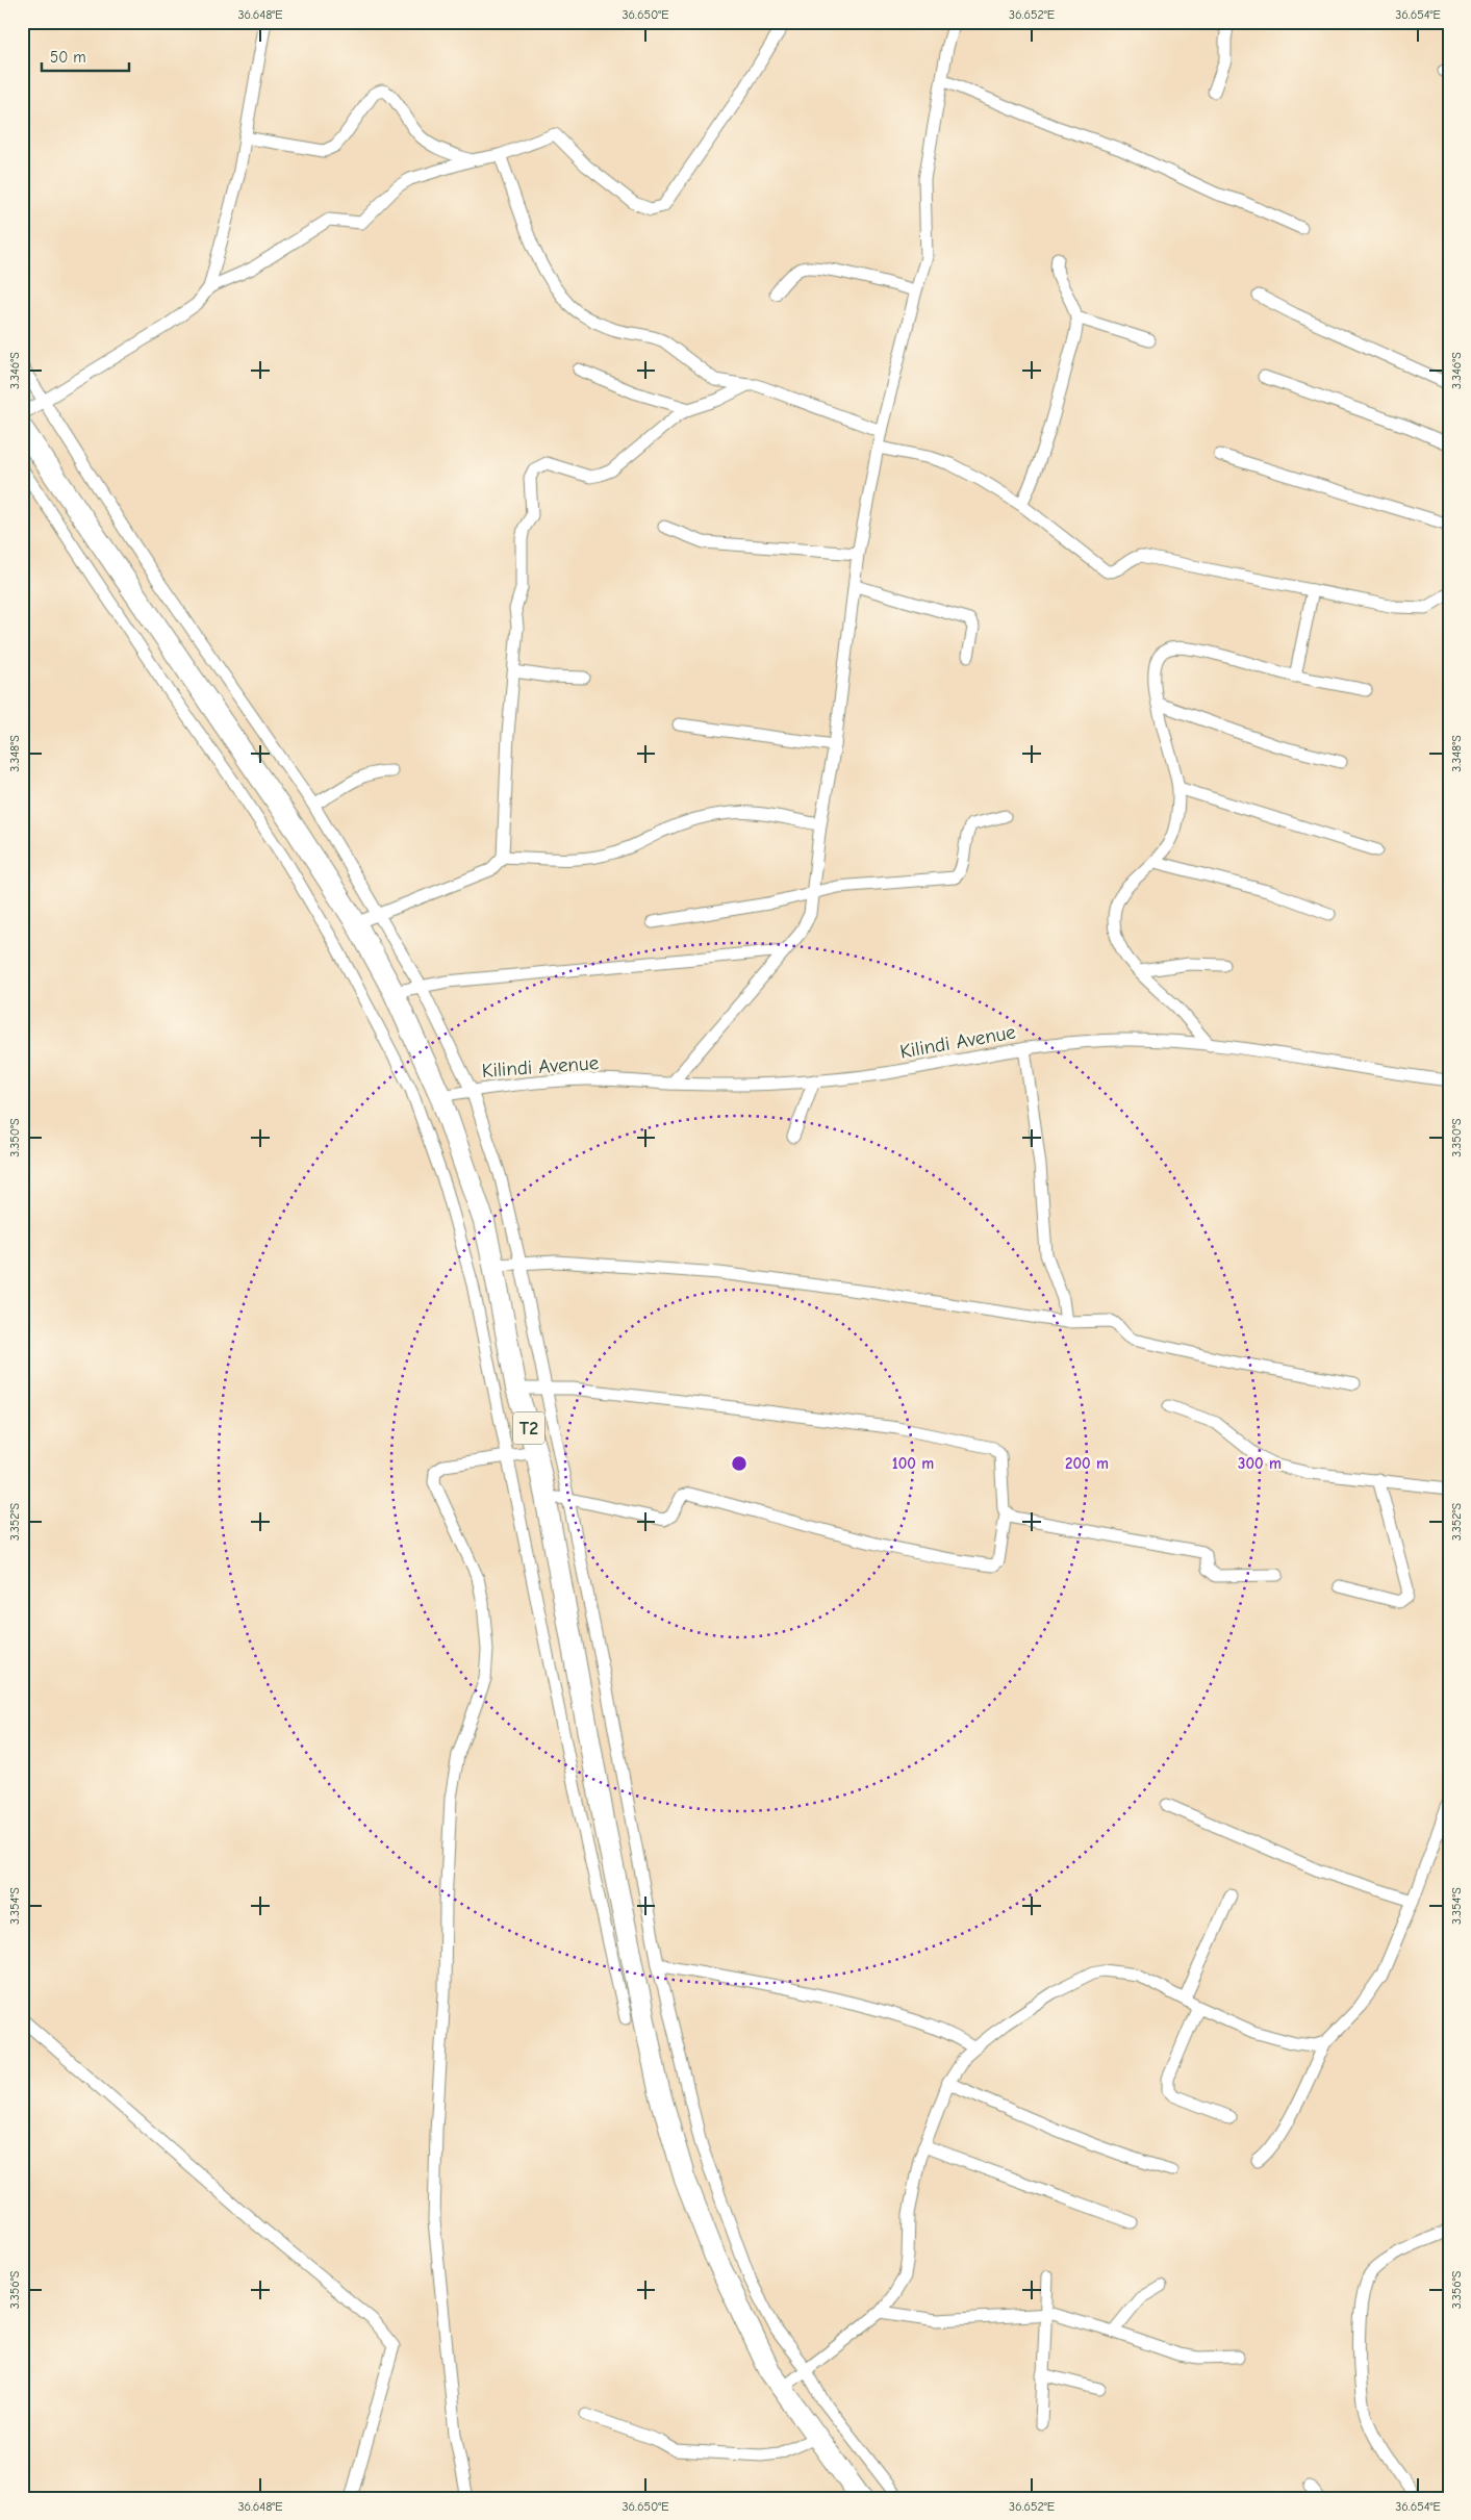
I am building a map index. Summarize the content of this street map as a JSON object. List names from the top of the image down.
{
  "streets": {
    "highway": ["T2"],
    "street": ["Kilindi Avenue"]
  },
  "crossings": [
    ["Kilindi Avenue", "T2"]
  ],
  "scale_bar": "50 m",
  "coordinates": [
    "36.648°E",
    "36.650°E",
    "36.652°E",
    "36.654°E",
    "3.346°S",
    "3.348°S",
    "3.350°S",
    "3.352°S",
    "3.354°S",
    "3.356°S"
  ],
  "rings": ["100 m", "200 m", "300 m"]
}
